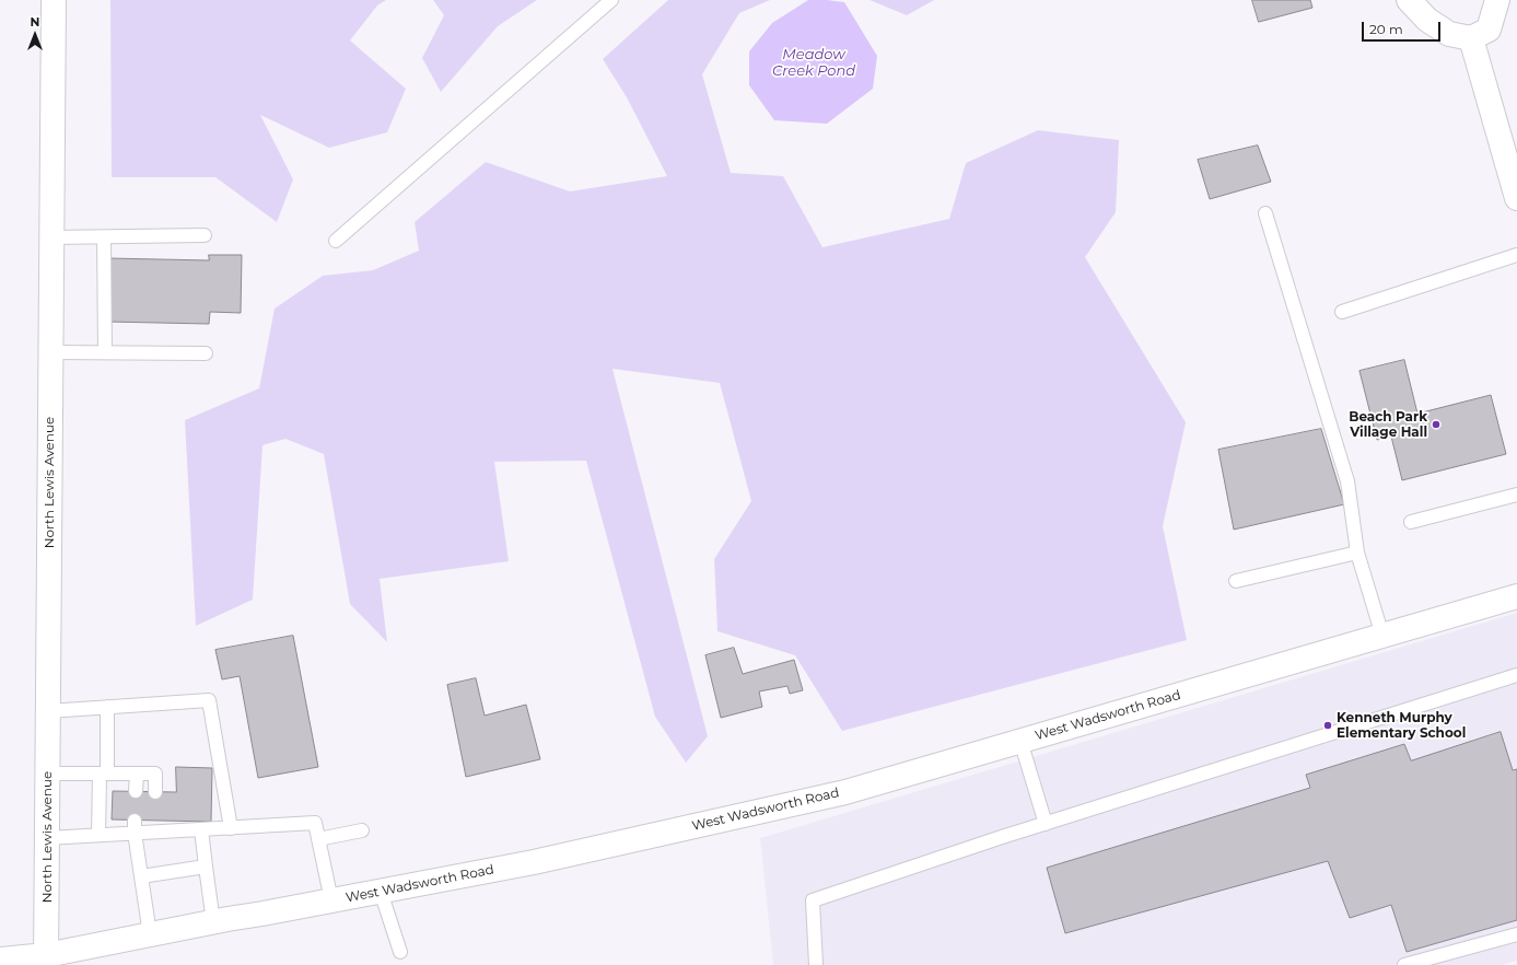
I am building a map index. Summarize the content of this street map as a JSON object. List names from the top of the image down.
{
  "streets": {
    "main road": ["North Lewis Avenue", "West Wadsworth Road"]
  },
  "crossings": [
    ["North Lewis Avenue", "West Wadsworth Road"]
  ],
  "water": ["Meadow Creek Pond"],
  "places": ["Beach Park Village Hall", "Kenneth Murphy Elementary School"],
  "scale_bar": "20 m",
  "north": "top"
}
